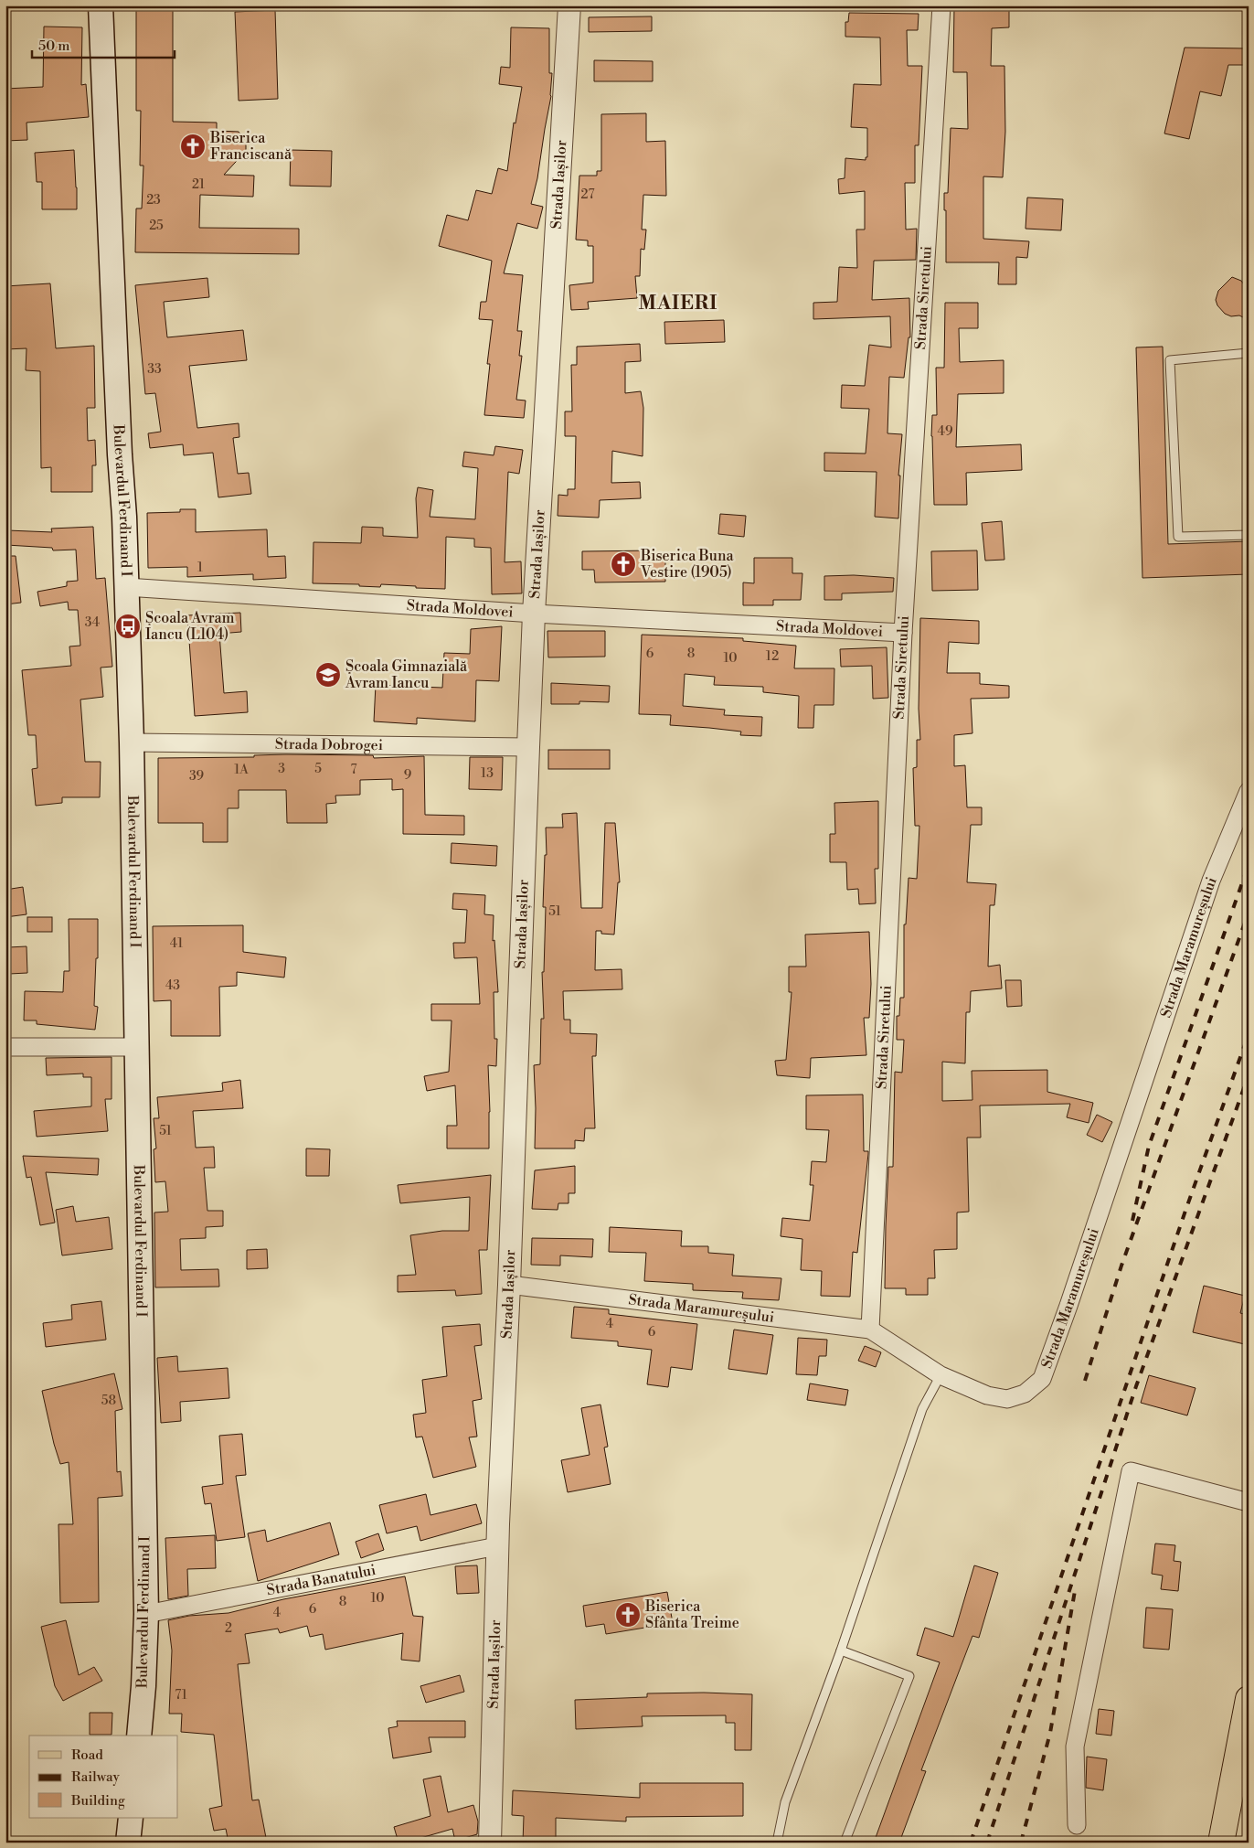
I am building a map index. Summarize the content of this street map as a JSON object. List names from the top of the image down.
{
  "streets": {
    "main road": ["Bulevardul Ferdinand I"],
    "street": [
      "Strada Iașilor",
      "Strada Siretului",
      "Strada Moldovei",
      "Strada Dobrogei",
      "Strada Maramureșului",
      "Strada Banatului"
    ]
  },
  "crossings": [
    ["Strada Iașilor", "Strada Moldovei"],
    ["Strada Iașilor", "Strada Dobrogei"],
    ["Strada Iașilor", "Strada Maramureșului"],
    ["Strada Iașilor", "Strada Banatului"],
    ["Strada Siretului", "Strada Moldovei"],
    ["Strada Siretului", "Strada Maramureșului"],
    ["Bulevardul Ferdinand I", "Strada Moldovei"],
    ["Bulevardul Ferdinand I", "Strada Dobrogei"],
    ["Bulevardul Ferdinand I", "Strada Banatului"]
  ],
  "districts": ["MAIERI"],
  "places": {
    "church": ["Biserica Franciscană", "Biserica Buna Vestire (1905)", "Biserica Sfânta Treime"],
    "bus stop": ["Școala Avram Iancu (L104)"],
    "school or university": ["Școala Gimnazială Avram Iancu"]
  },
  "house_numbers": [
    "21",
    "27",
    "23",
    "25",
    "33",
    "49",
    "1",
    "34",
    "6",
    "8",
    "12",
    "10",
    "3",
    "5",
    "1A",
    "7",
    "13",
    "9",
    "39",
    "51",
    "41",
    "43",
    "51",
    "4",
    "6",
    "58",
    "10",
    "8",
    "6",
    "4",
    "2",
    "71"
  ],
  "legend": ["Road", "Railway", "Building"],
  "scale_bar": "50 m"
}
